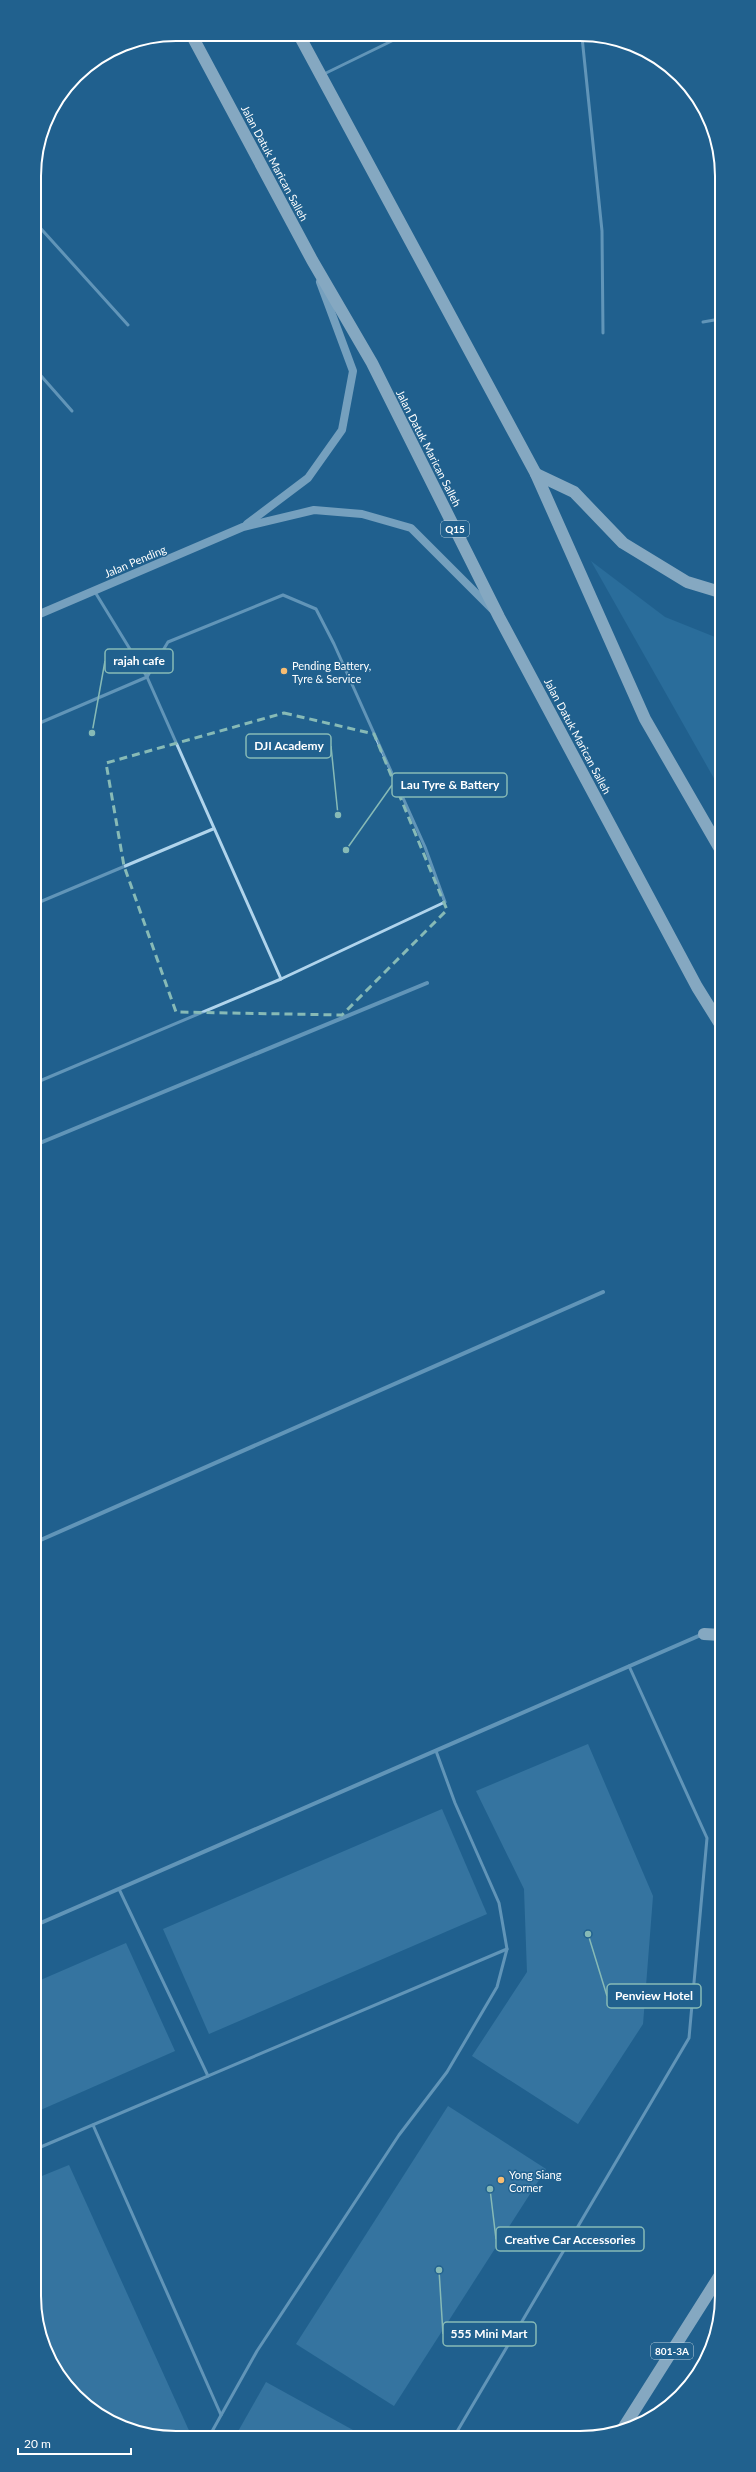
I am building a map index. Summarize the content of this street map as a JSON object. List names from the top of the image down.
{
  "streets": {
    "highway": ["Jalan Datuk Marican Salleh", "Q15", "801-3A"],
    "street": ["Jalan Pending"]
  },
  "places": [
    "Pending Battery, Tyre & Service",
    "rajah cafe",
    "DJI Academy",
    "Lau Tyre & Battery",
    "Penview Hotel",
    "Yong Siang Corner",
    "Creative Car Accessories",
    "555 Mini Mart"
  ],
  "scale_bar": "20 m"
}
